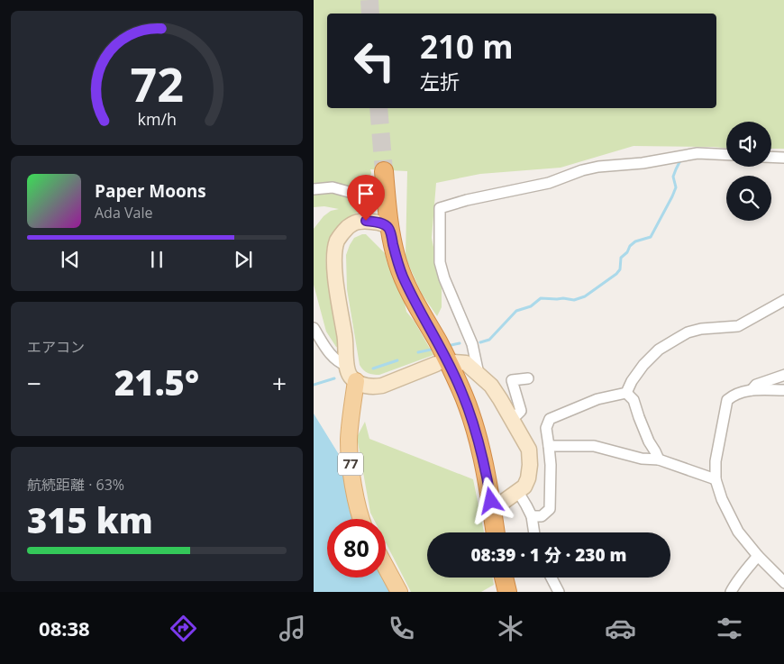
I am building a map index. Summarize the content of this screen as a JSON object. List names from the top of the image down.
{
  "streets": {
    "main road": ["77"]
  },
  "page": {
    "turn": ["210 m", "左折"],
    "song": ["Paper Moons", "Ada Vale"],
    "tile": [
      "エアコン",
      ["航続距離 · 63%", "315 km"]
    ],
    "heat": ["−", "21.5°", "+"],
    "limit": "80",
    "trip": "08:39 · 1 分 · 230 m",
    "tabs": "08:38",
    "gauge": ["72", "km/h"]
  }
}
